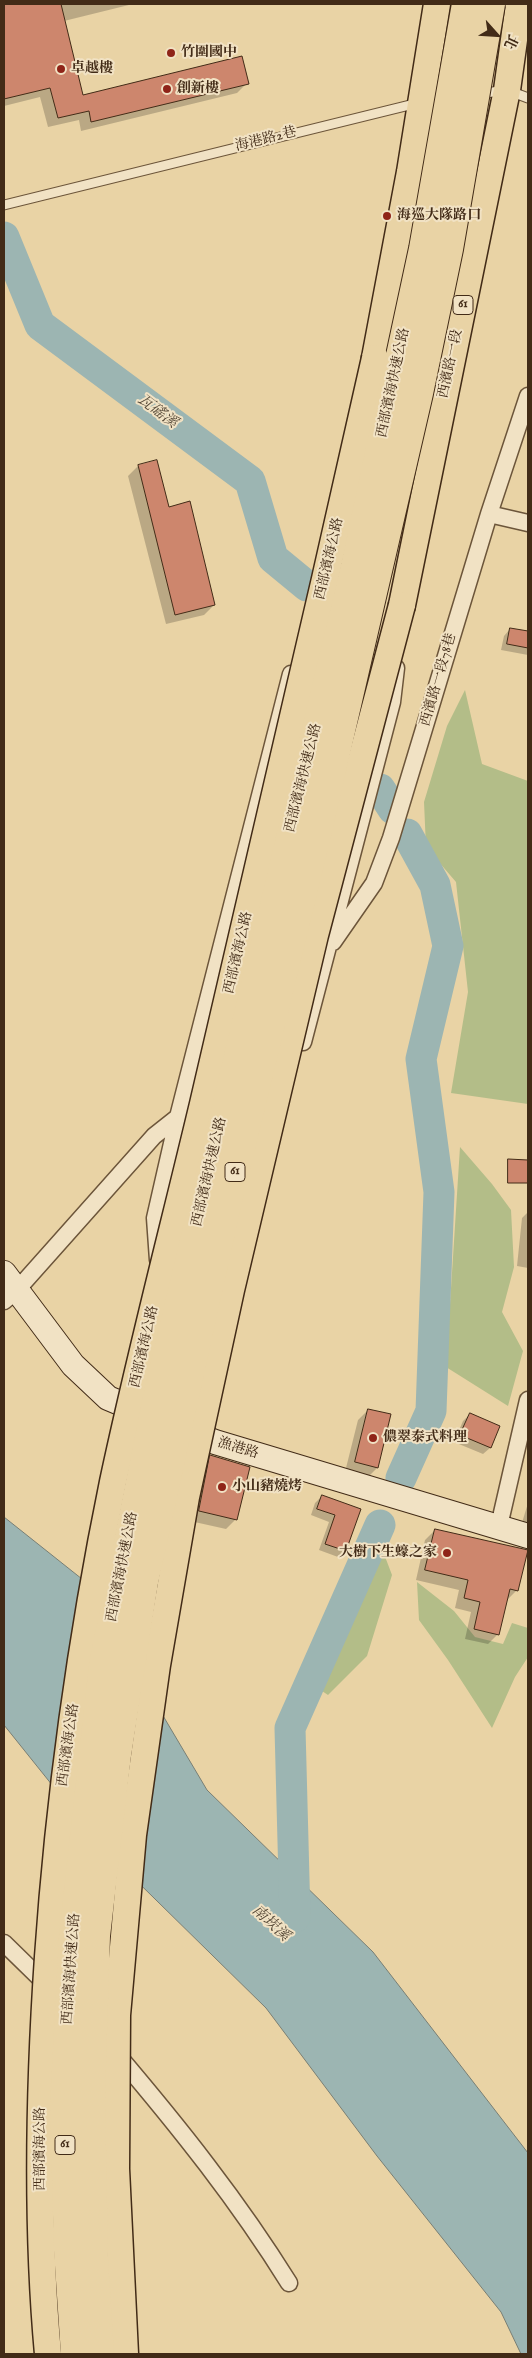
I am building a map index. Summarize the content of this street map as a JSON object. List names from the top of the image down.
{
  "streets": {
    "highway": ["61", "西部濱海快速公路"],
    "main road": ["西濱路一段", "西部濱海公路"],
    "street": ["西濱路一段78巷", "漁港路"],
    "lane": ["海港路2巷"]
  },
  "crossings": [
    ["海港路2巷", "61"],
    ["海港路2巷", "西濱路一段"],
    ["61", "西濱路一段"],
    ["61", "西部濱海公路"]
  ],
  "water": ["瓦磘溪", "南崁溪"],
  "places": [
    "竹圍國中",
    "卓越樓",
    "創新樓",
    "海巡大隊路口",
    "儂翠泰式料理",
    "小山豬燒烤",
    "大樹下生蠔之家"
  ],
  "north": "bottom right"
}
